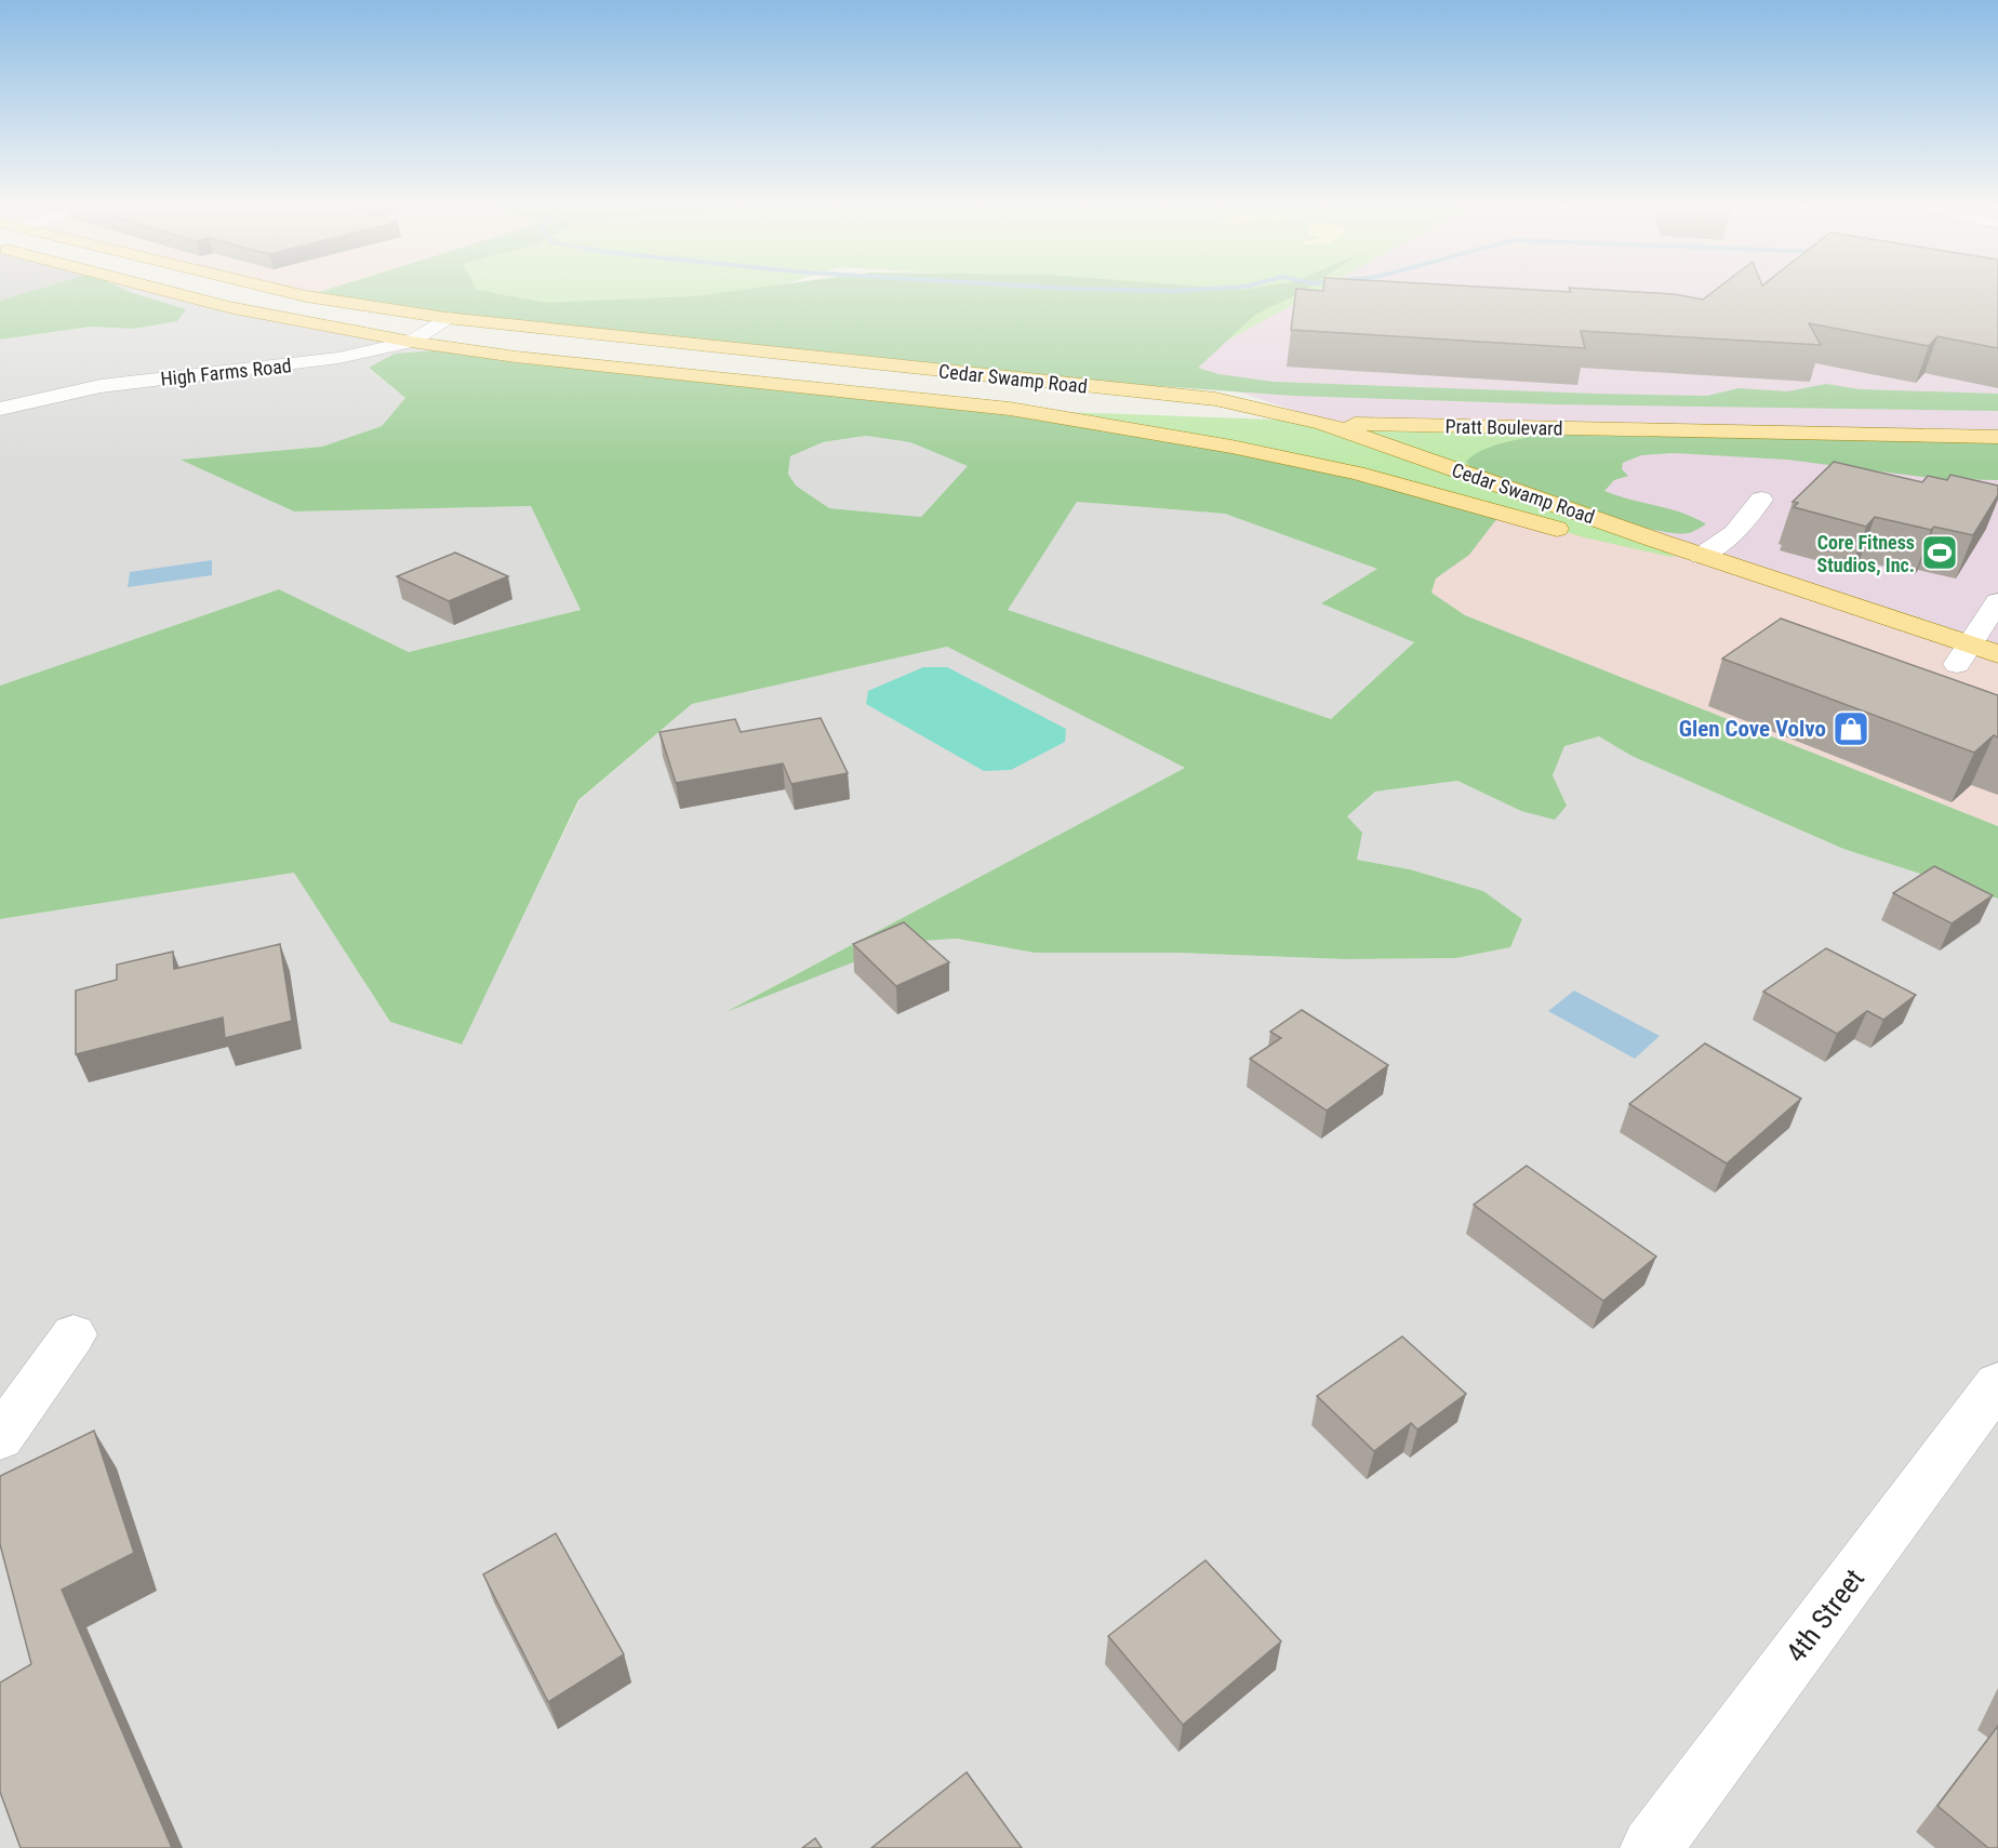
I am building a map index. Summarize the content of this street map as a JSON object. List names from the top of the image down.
{
  "streets": {
    "main road": ["Cedar Swamp Road", "Pratt Boulevard"],
    "street": ["High Farms Road", "4th Street"]
  },
  "crossings": [
    ["High Farms Road", "Cedar Swamp Road"],
    ["Cedar Swamp Road", "Pratt Boulevard"]
  ],
  "places": {
    "sports": ["Core Fitness Studios, Inc."],
    "shop": ["Glen Cove Volvo"]
  }
}
